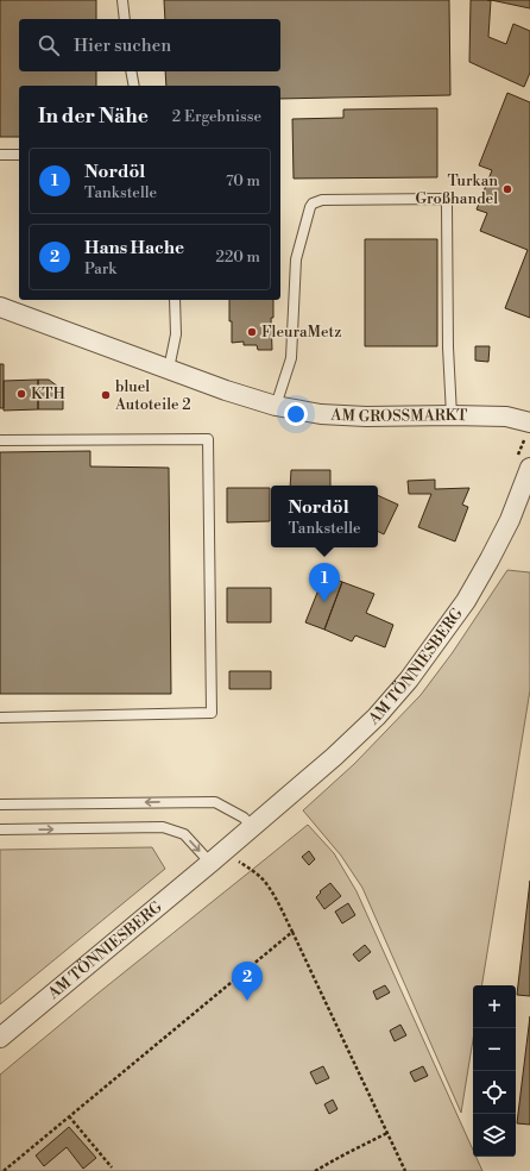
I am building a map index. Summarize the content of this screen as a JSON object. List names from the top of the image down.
{
  "streets": {
    "street": ["AM GROSSMARKT", "AM TÖNNIESBERG"]
  },
  "places": [
    "Turkan Großhandel",
    "FleuraMetz",
    "KTH",
    "bluel Autoteile 2"
  ],
  "page": {
    "search": "Hier suchen",
    "heading": ["In der Nähe", "2 Ergebnisse"],
    "list": [
      {
        "mark": "1",
        "name": "Nordöl",
        "note": "Tankstelle",
        "value": "70 m"
      },
      {
        "mark": "2",
        "name": "Hans Hache",
        "note": "Park",
        "value": "220 m"
      }
    ],
    "popup": ["Nordöl", "Tankstelle"],
    "pins": ["1", "2"],
    "map_buttons": ["+", "−"]
  }
}
